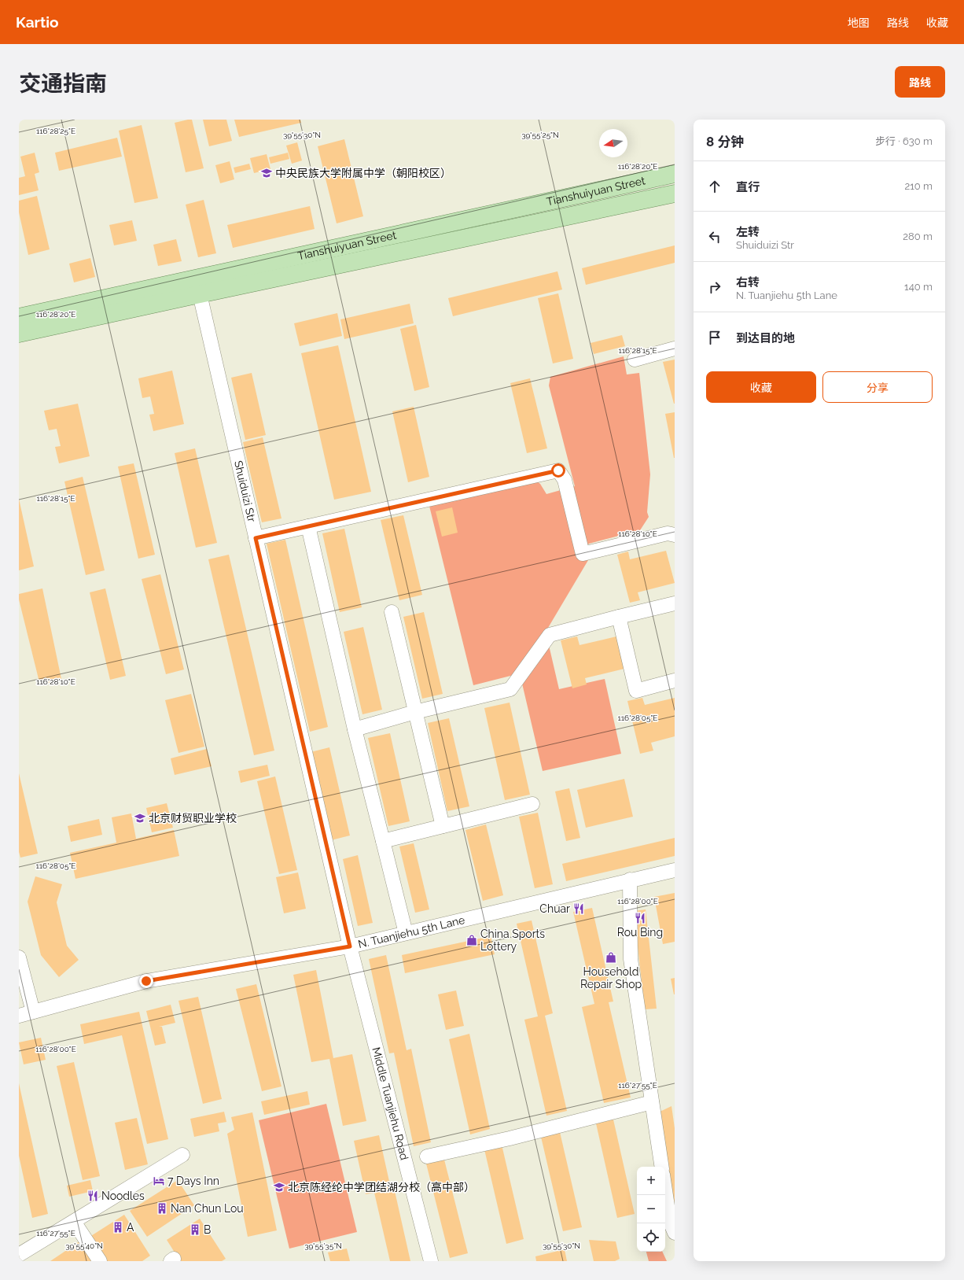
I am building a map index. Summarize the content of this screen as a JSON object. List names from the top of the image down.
{
  "streets": {
    "main road": ["Tianshuiyuan Street"],
    "street": ["Shuiduizi Str", "N. Tuanjiehu 5th Lane", "Middle Tuanjiehu Road"]
  },
  "crossings": [
    ["Tianshuiyuan Street", "Shuiduizi Str"],
    ["Shuiduizi Str", "N. Tuanjiehu 5th Lane"],
    ["Shuiduizi Str", "Middle Tuanjiehu Road"],
    ["N. Tuanjiehu 5th Lane", "Middle Tuanjiehu Road"]
  ],
  "places": {
    "school or university": ["中央民族大学附属中学（朝阳校区）", "北京财贸职业学校", "北京陈经纶中学团结湖分校（高中部）"],
    "restaurant": ["Chuar", "Rou Bing", "Noodles"],
    "shop": ["China Sports Lottery", "Household Repair Shop"],
    "hotel": ["7 Days Inn"],
    "building": ["Nan Chun Lou", "A", "B"]
  },
  "north": "left",
  "page": {
    "header": "Kartio",
    "nav": ["地图", "路线", "收藏"],
    "title": "交通指南",
    "buttons": [
      "路线",
      ["收藏", "分享"]
    ],
    "heading": ["8 分钟", "步行 · 630 m"],
    "list": [
      ["直行", "210 m"],
      ["左转", "Shuiduizi Str", "280 m"],
      ["右转", "N. Tuanjiehu 5th Lane", "140 m"],
      "到达目的地"
    ],
    "map_buttons": ["+", "−"]
  },
  "coordinates": [
    "116°28'25\"E",
    "39°55'30\"N",
    "39°55'25\"N",
    "116°28'20\"E",
    "116°28'15\"E",
    "116°28'10\"E",
    "116°28'05\"E",
    "116°28'00\"E",
    "116°27'55\"E",
    "39°55'40\"N",
    "39°55'35\"N"
  ]
}
